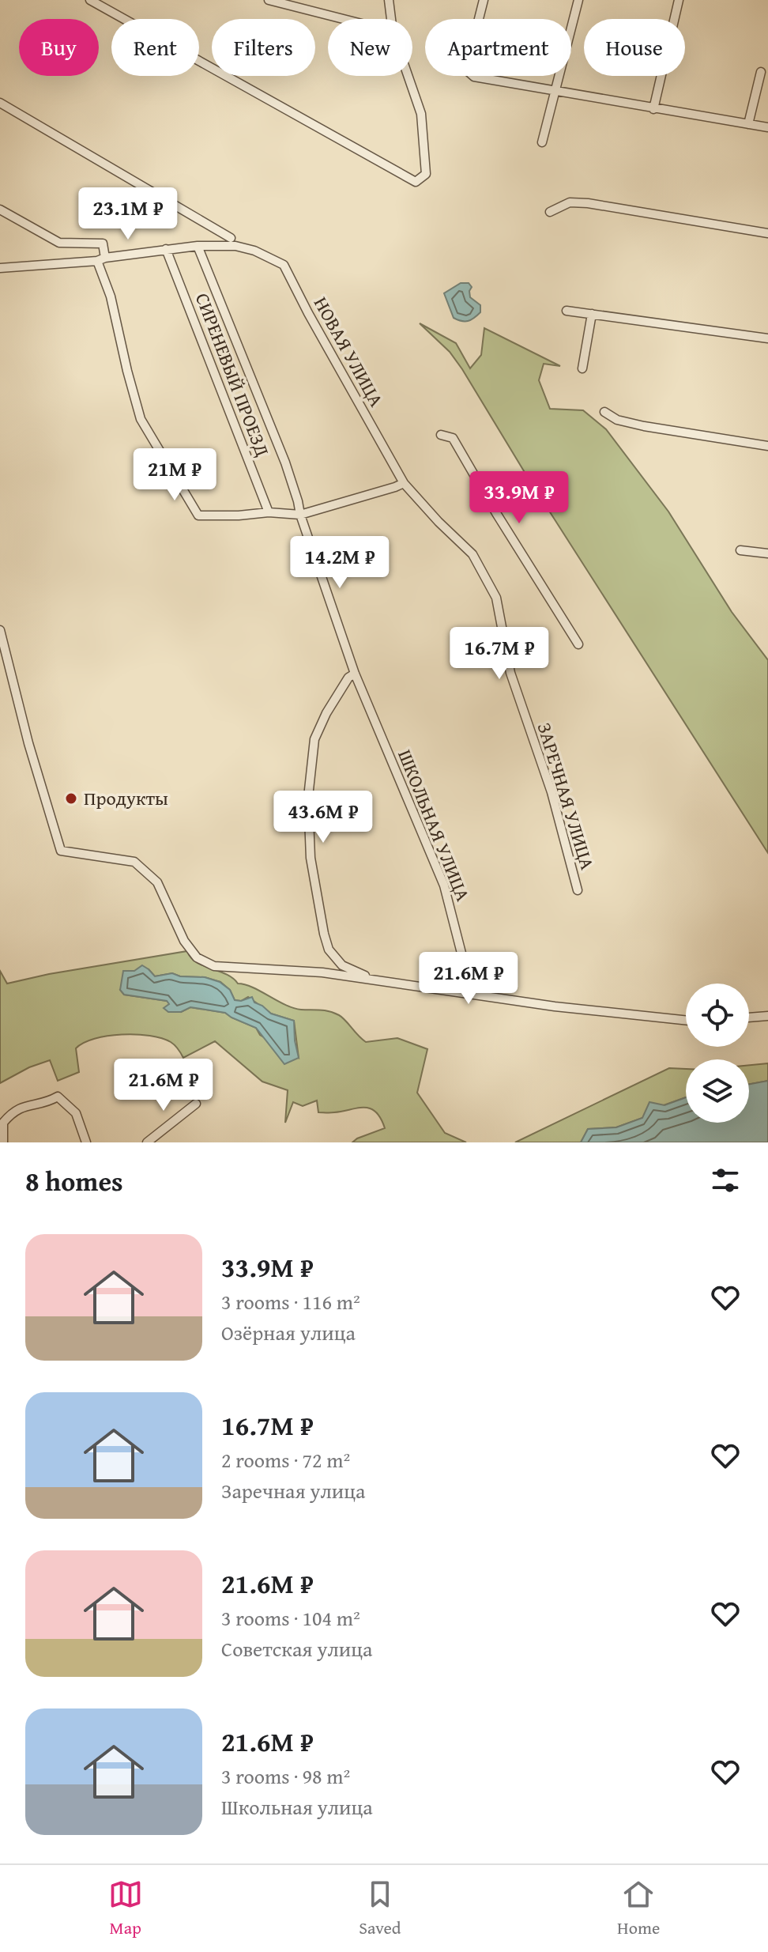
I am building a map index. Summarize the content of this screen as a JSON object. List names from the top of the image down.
{
  "streets": {
    "street": [
      "НОВАЯ УЛИЦА",
      "СИРЕНЕВЫЙ ПРОЕЗД",
      "ЗАРЕЧНАЯ УЛИЦА",
      "ШКОЛЬНАЯ УЛИЦА"
    ]
  },
  "crossings": [
    ["НОВАЯ УЛИЦА", "СИРЕНЕВЫЙ ПРОЕЗД"],
    ["НОВАЯ УЛИЦА", "ЗАРЕЧНАЯ УЛИЦА"],
    ["НОВАЯ УЛИЦА", "ШКОЛЬНАЯ УЛИЦА"]
  ],
  "places": ["Продукты"],
  "page": {
    "chip": [
      "Buy",
      "Rent",
      "Filters",
      "New",
      "Apartment",
      "House"
    ],
    "price": [
      "23.1M ₽",
      "21M ₽",
      "33.9M ₽",
      "14.2M ₽",
      "16.7M ₽",
      "43.6M ₽",
      "21.6M ₽",
      "21.6M ₽"
    ],
    "heading": "8 homes",
    "list": [
      {
        "name": "33.9M ₽",
        "note": "3 rooms · 116 m² · Озёрная улица"
      },
      {
        "name": "16.7M ₽",
        "note": "2 rooms · 72 m² · Заречная улица"
      },
      {
        "name": "21.6M ₽",
        "note": "3 rooms · 104 m² · Советская улица"
      },
      {
        "name": "21.6M ₽",
        "note": "3 rooms · 98 m² · Школьная улица"
      }
    ],
    "tabs": ["Map", "Saved", "Home"]
  }
}
